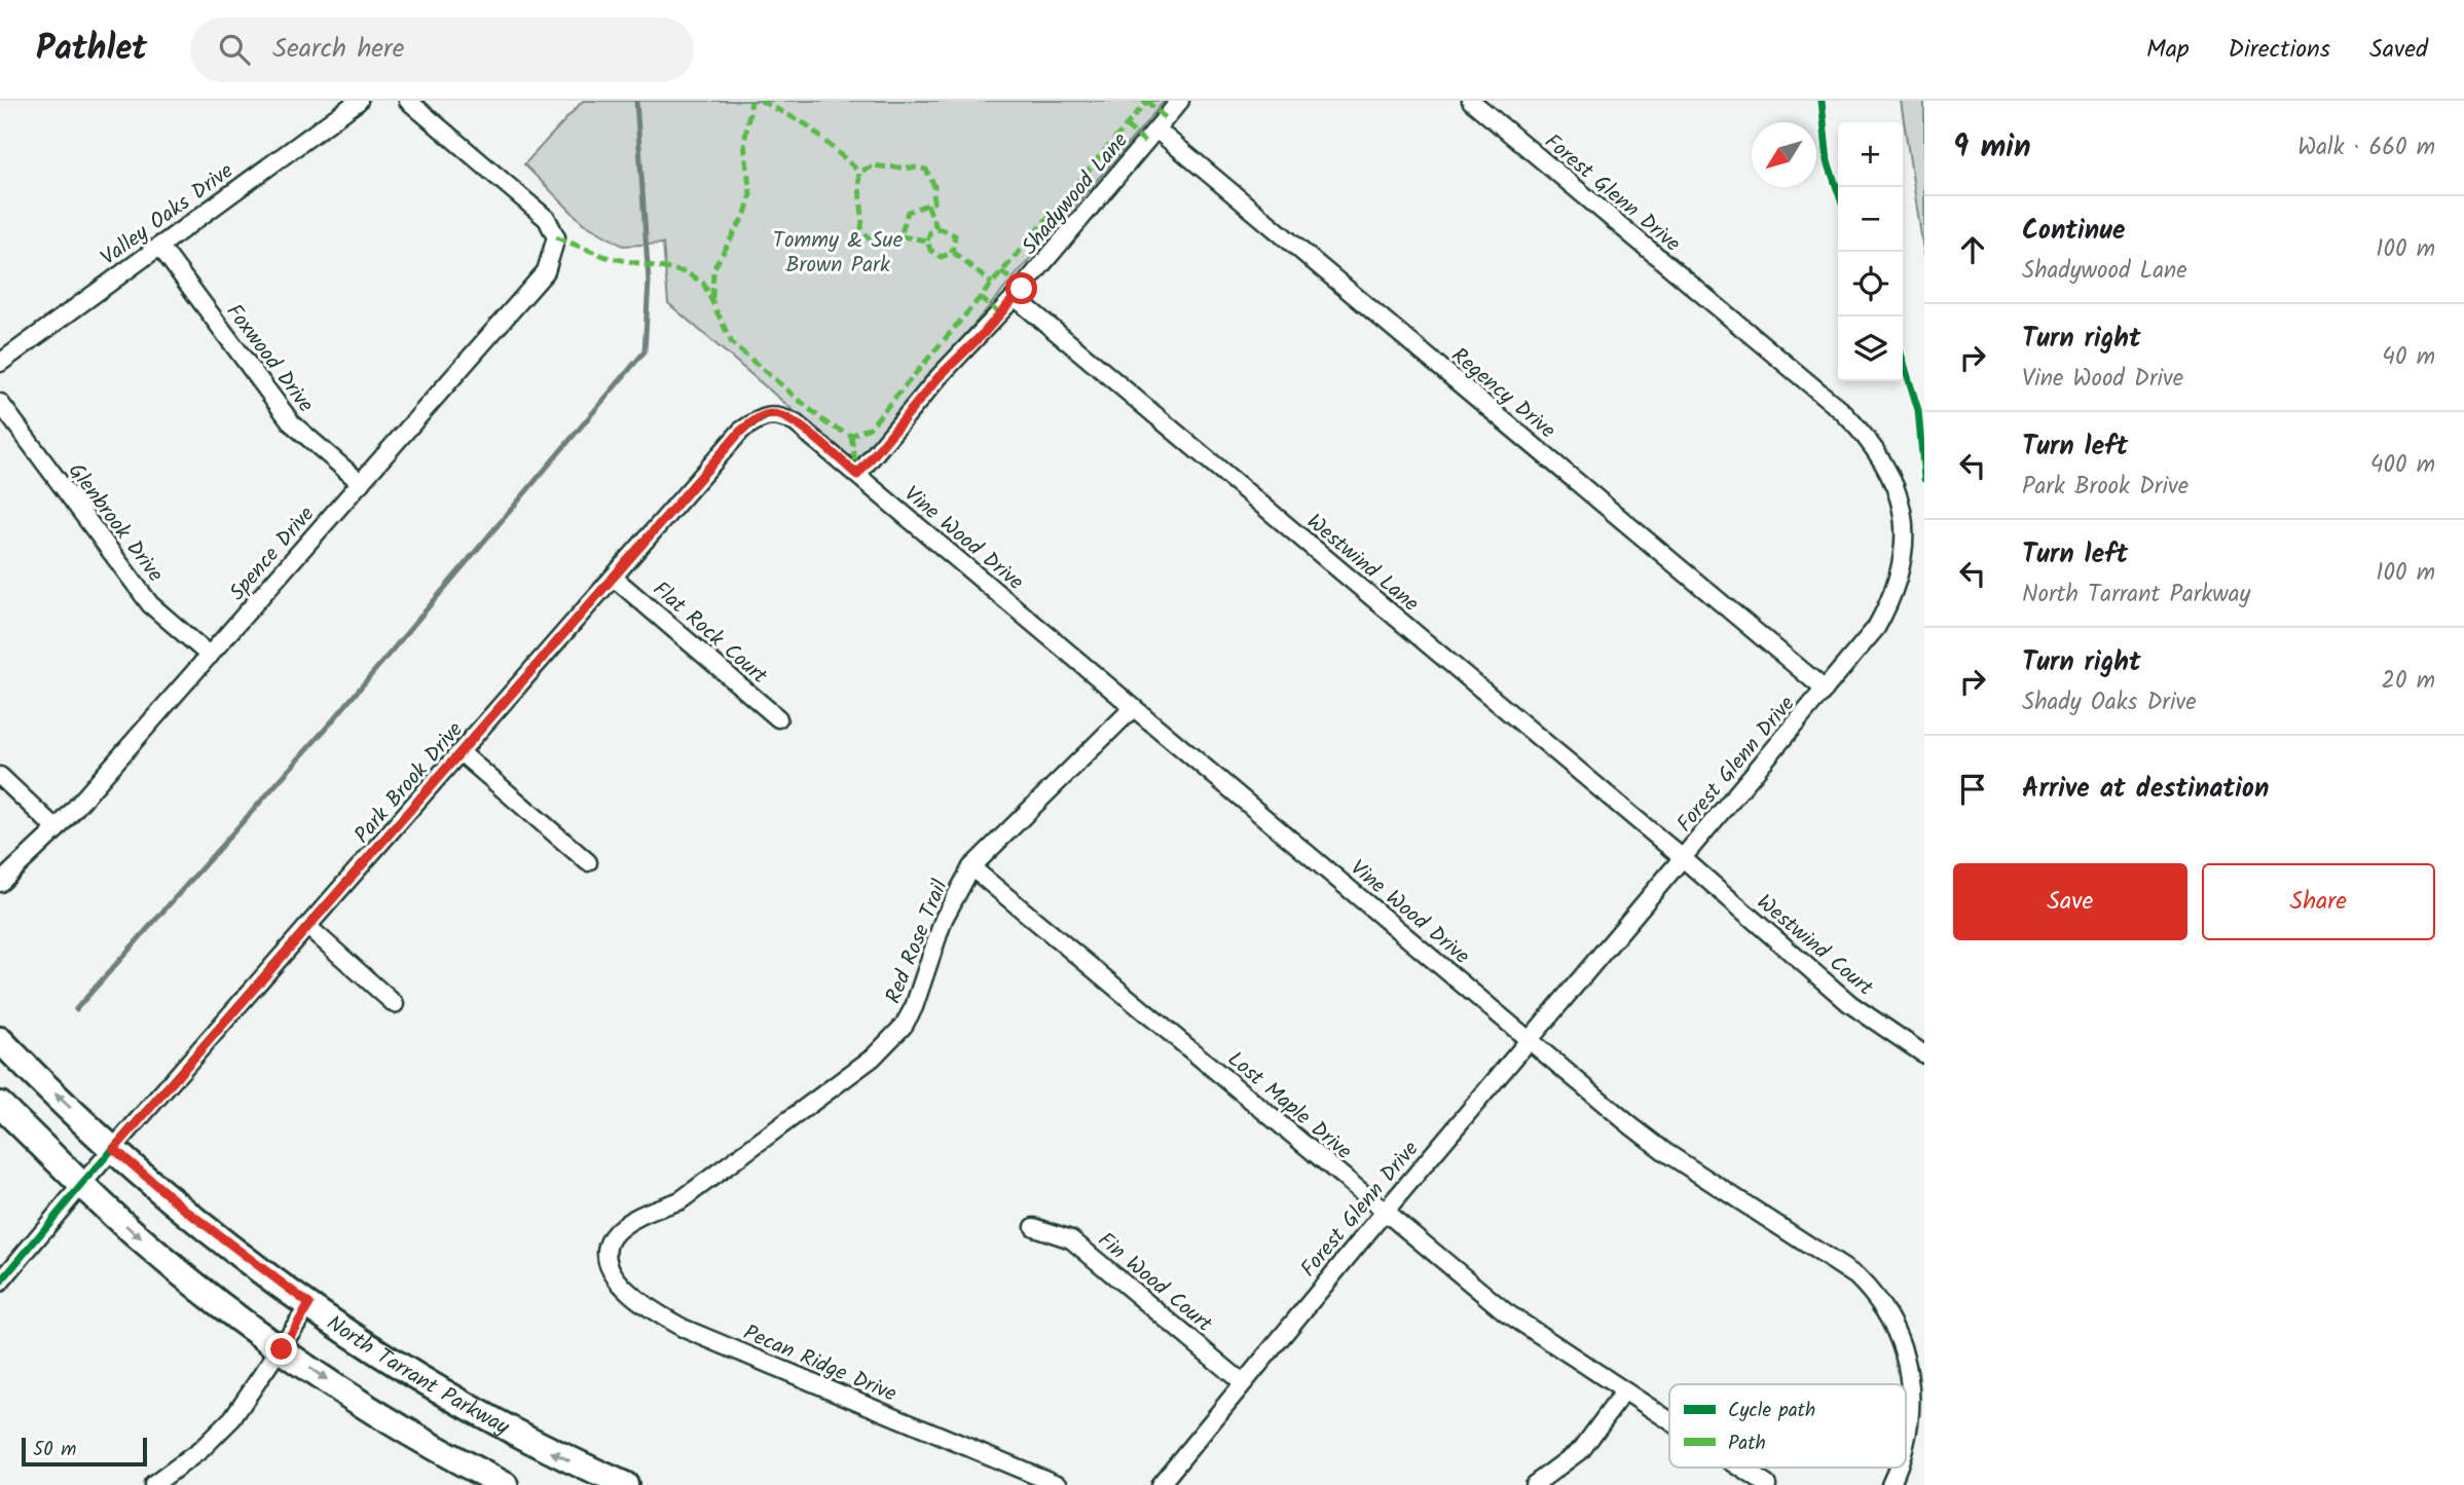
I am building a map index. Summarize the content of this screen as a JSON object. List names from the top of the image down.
{
  "streets": {
    "main road": ["North Tarrant Parkway"],
    "street": [
      "Forest Glenn Drive",
      "Shadywood Lane",
      "Valley Oaks Drive",
      "Foxwood Drive",
      "Regency Drive",
      "Glenbrook Drive",
      "Vine Wood Drive",
      "Spence Drive",
      "Westwind Lane",
      "Flat Rock Court",
      "Park Brook Drive",
      "Red Rose Trail",
      "Westwind Court",
      "Lost Maple Drive",
      "Fin Wood Court",
      "Pecan Ridge Drive"
    ]
  },
  "crossings": [
    ["Forest Glenn Drive", "Regency Drive"],
    ["Forest Glenn Drive", "Vine Wood Drive"],
    ["Forest Glenn Drive", "Westwind Lane"],
    ["Forest Glenn Drive", "Westwind Court"],
    ["Forest Glenn Drive", "Lost Maple Drive"],
    ["Forest Glenn Drive", "Fin Wood Court"],
    ["Shadywood Lane", "Regency Drive"],
    ["Shadywood Lane", "Vine Wood Drive"],
    ["Shadywood Lane", "Westwind Lane"],
    ["Valley Oaks Drive", "Foxwood Drive"],
    ["Foxwood Drive", "Spence Drive"],
    ["Glenbrook Drive", "Spence Drive"],
    ["Vine Wood Drive", "Park Brook Drive"],
    ["Vine Wood Drive", "Red Rose Trail"],
    ["Westwind Lane", "Westwind Court"],
    ["Flat Rock Court", "Park Brook Drive"],
    ["Park Brook Drive", "North Tarrant Parkway"],
    ["Red Rose Trail", "Lost Maple Drive"],
    ["Red Rose Trail", "Pecan Ridge Drive"]
  ],
  "parks": ["Tommy & Sue Brown Park"],
  "legend": ["Cycle path", "Path"],
  "scale_bar": "50 m",
  "north": "bottom left",
  "page": {
    "header": "Pathlet",
    "search": "Search here",
    "nav": ["Map", "Directions", "Saved"],
    "heading": ["9 min", "Walk · 660 m"],
    "map_buttons": ["+", "−"],
    "list": [
      ["Continue", "Shadywood Lane", "100 m"],
      ["Turn right", "Vine Wood Drive", "40 m"],
      ["Turn left", "Park Brook Drive", "400 m"],
      ["Turn left", "North Tarrant Parkway", "100 m"],
      ["Turn right", "Shady Oaks Drive", "20 m"],
      "Arrive at destination"
    ],
    "buttons": ["Save", "Share"],
    "scale": "50 m"
  }
}
